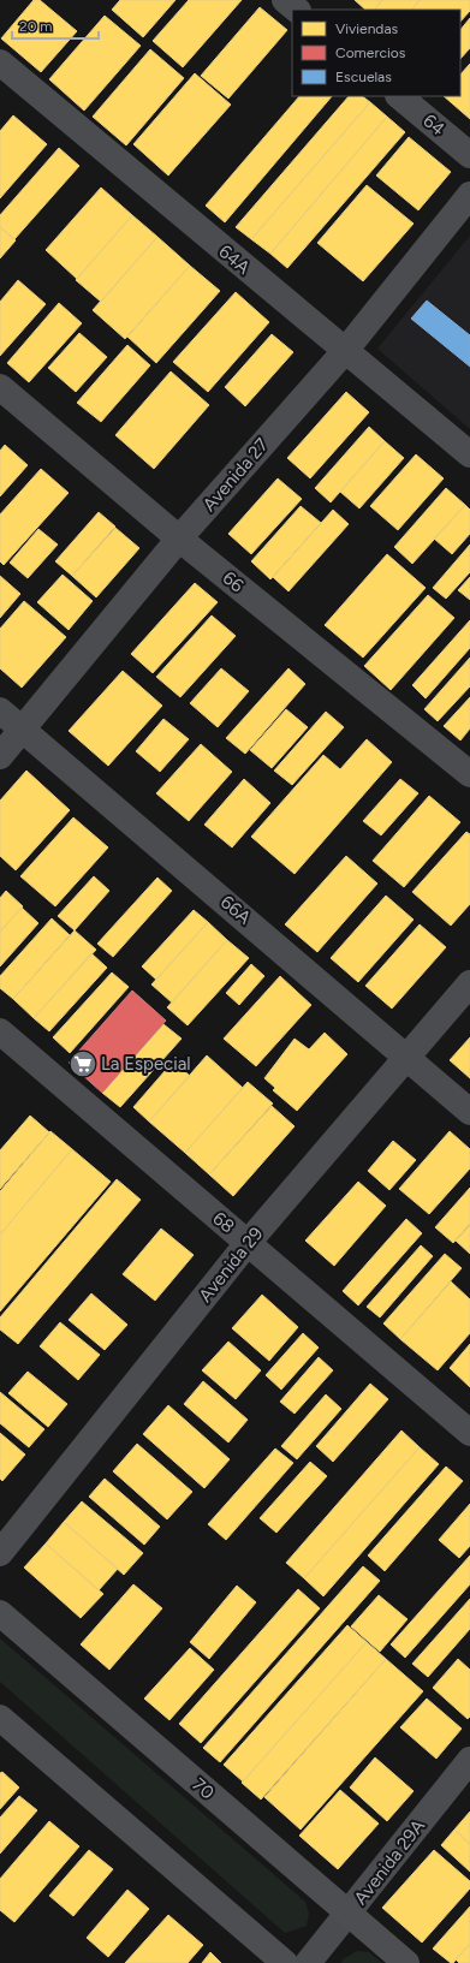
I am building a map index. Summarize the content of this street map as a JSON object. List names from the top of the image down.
{
  "streets": {
    "main road": ["70"],
    "street": [
      "64",
      "64A",
      "Avenida 27",
      "66",
      "66A",
      "68",
      "Avenida 29",
      "Avenida 29A"
    ]
  },
  "crossings": [
    ["64A", "Avenida 27"],
    ["Avenida 27", "66"],
    ["Avenida 27", "66A"],
    ["66A", "Avenida 29"],
    ["68", "Avenida 29"],
    ["70", "Avenida 29A"]
  ],
  "places": {
    "supermarket": ["La Especial"]
  },
  "legend": ["Viviendas", "Comercios", "Escuelas"],
  "scale_bar": "20 m"
}
